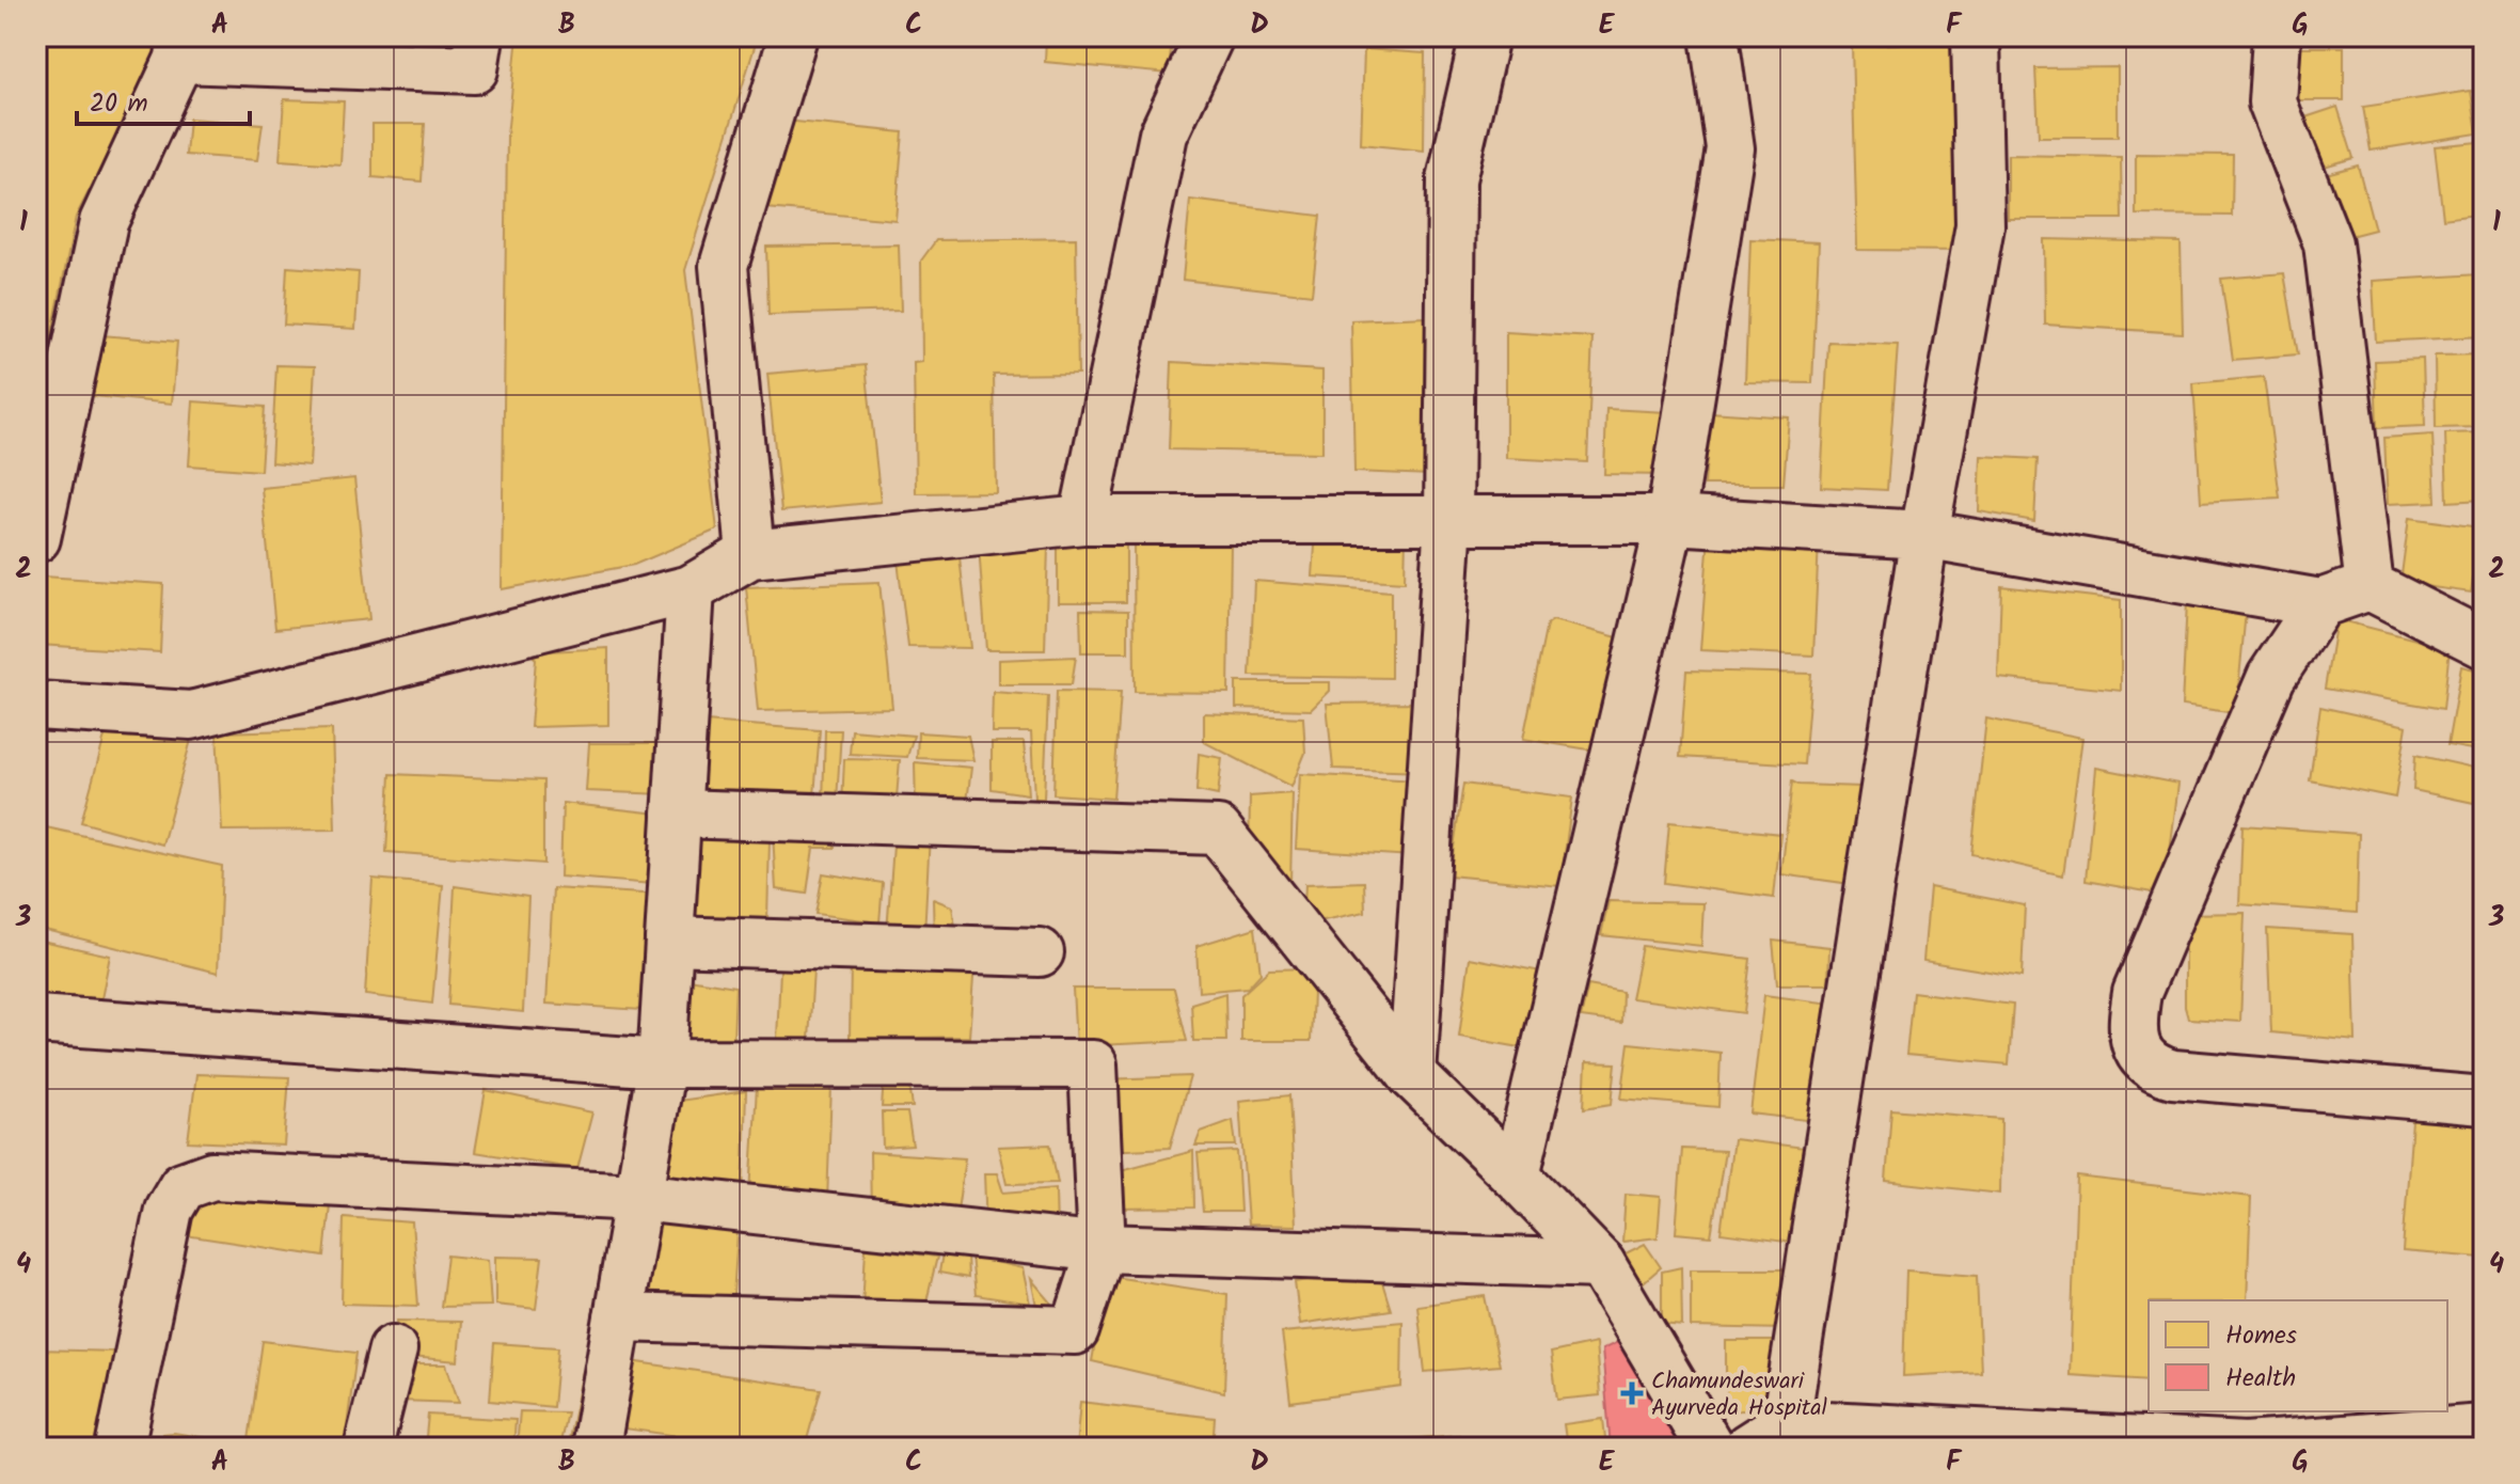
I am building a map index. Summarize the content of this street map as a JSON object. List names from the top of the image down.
{
  "places": {
    "health": ["Chamundeswari Ayurveda Hospital"]
  },
  "legend": ["Homes", "Health"],
  "scale_bar": "20 m",
  "grid": {
    "columns": [
      "A",
      "B",
      "C",
      "D",
      "E",
      "F",
      "G"
    ],
    "rows": [
      "1",
      "2",
      "3",
      "4"
    ]
  }
}
